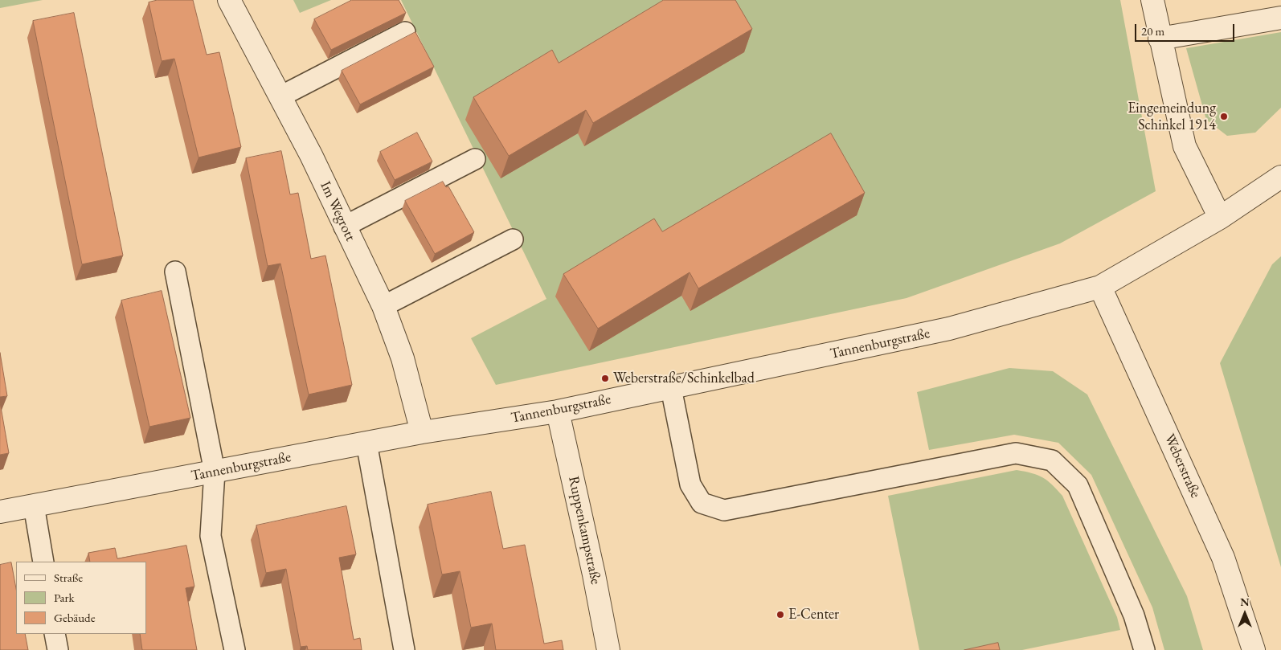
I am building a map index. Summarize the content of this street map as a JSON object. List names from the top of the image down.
{
  "streets": {
    "street": [
      "Im Wegrott",
      "Tannenburgstraße",
      "Weberstraße",
      "Ruppenkampstraße"
    ]
  },
  "crossings": [
    ["Im Wegrott", "Tannenburgstraße"],
    ["Tannenburgstraße", "Weberstraße"],
    ["Tannenburgstraße", "Ruppenkampstraße"]
  ],
  "places": ["Eingemeindung Schinkel 1914", "Weberstraße/Schinkelbad", "E-Center"],
  "legend": ["Straße", "Park", "Gebäude"],
  "scale_bar": "20 m",
  "north": "top"
}
